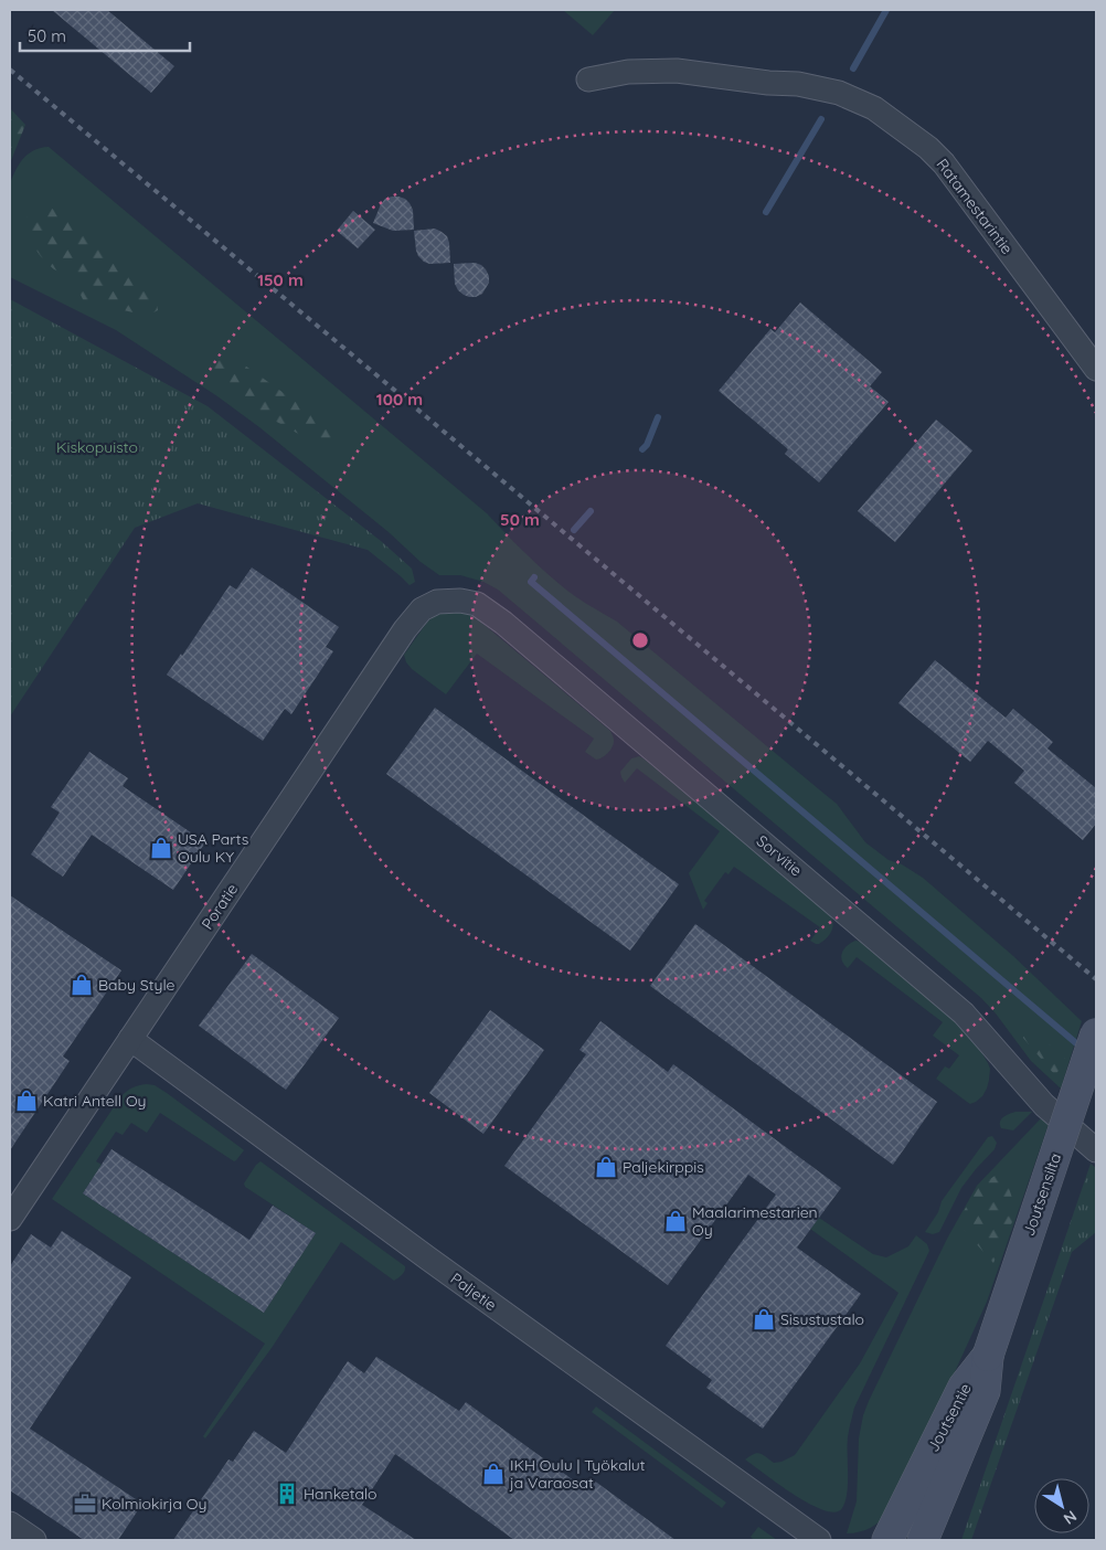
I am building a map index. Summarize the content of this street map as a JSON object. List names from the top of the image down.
{
  "streets": {
    "main road": ["Joutsensilta", "Joutsentie"],
    "street": [
      "Ratamestarintie",
      "Sorvitie",
      "Poratie",
      "Paljetie"
    ]
  },
  "crossings": [
    ["Sorvitie", "Poratie"],
    ["Poratie", "Paljetie"],
    ["Joutsensilta", "Joutsentie"]
  ],
  "parks": ["Kiskopuisto"],
  "places": {
    "shop": [
      "USA Parts Oulu KY",
      "Baby Style",
      "Katri Antell Oy",
      "Paljekirppis",
      "Maalarimestarien Oy",
      "Sisustustalo",
      "IKH Oulu | Työkalut ja Varaosat"
    ],
    "building": ["Hanketalo"],
    "office": ["Kolmiokirja Oy"]
  },
  "scale_bar": "50 m",
  "north": "bottom right",
  "rings": ["150 m", "100 m", "50 m"]
}
